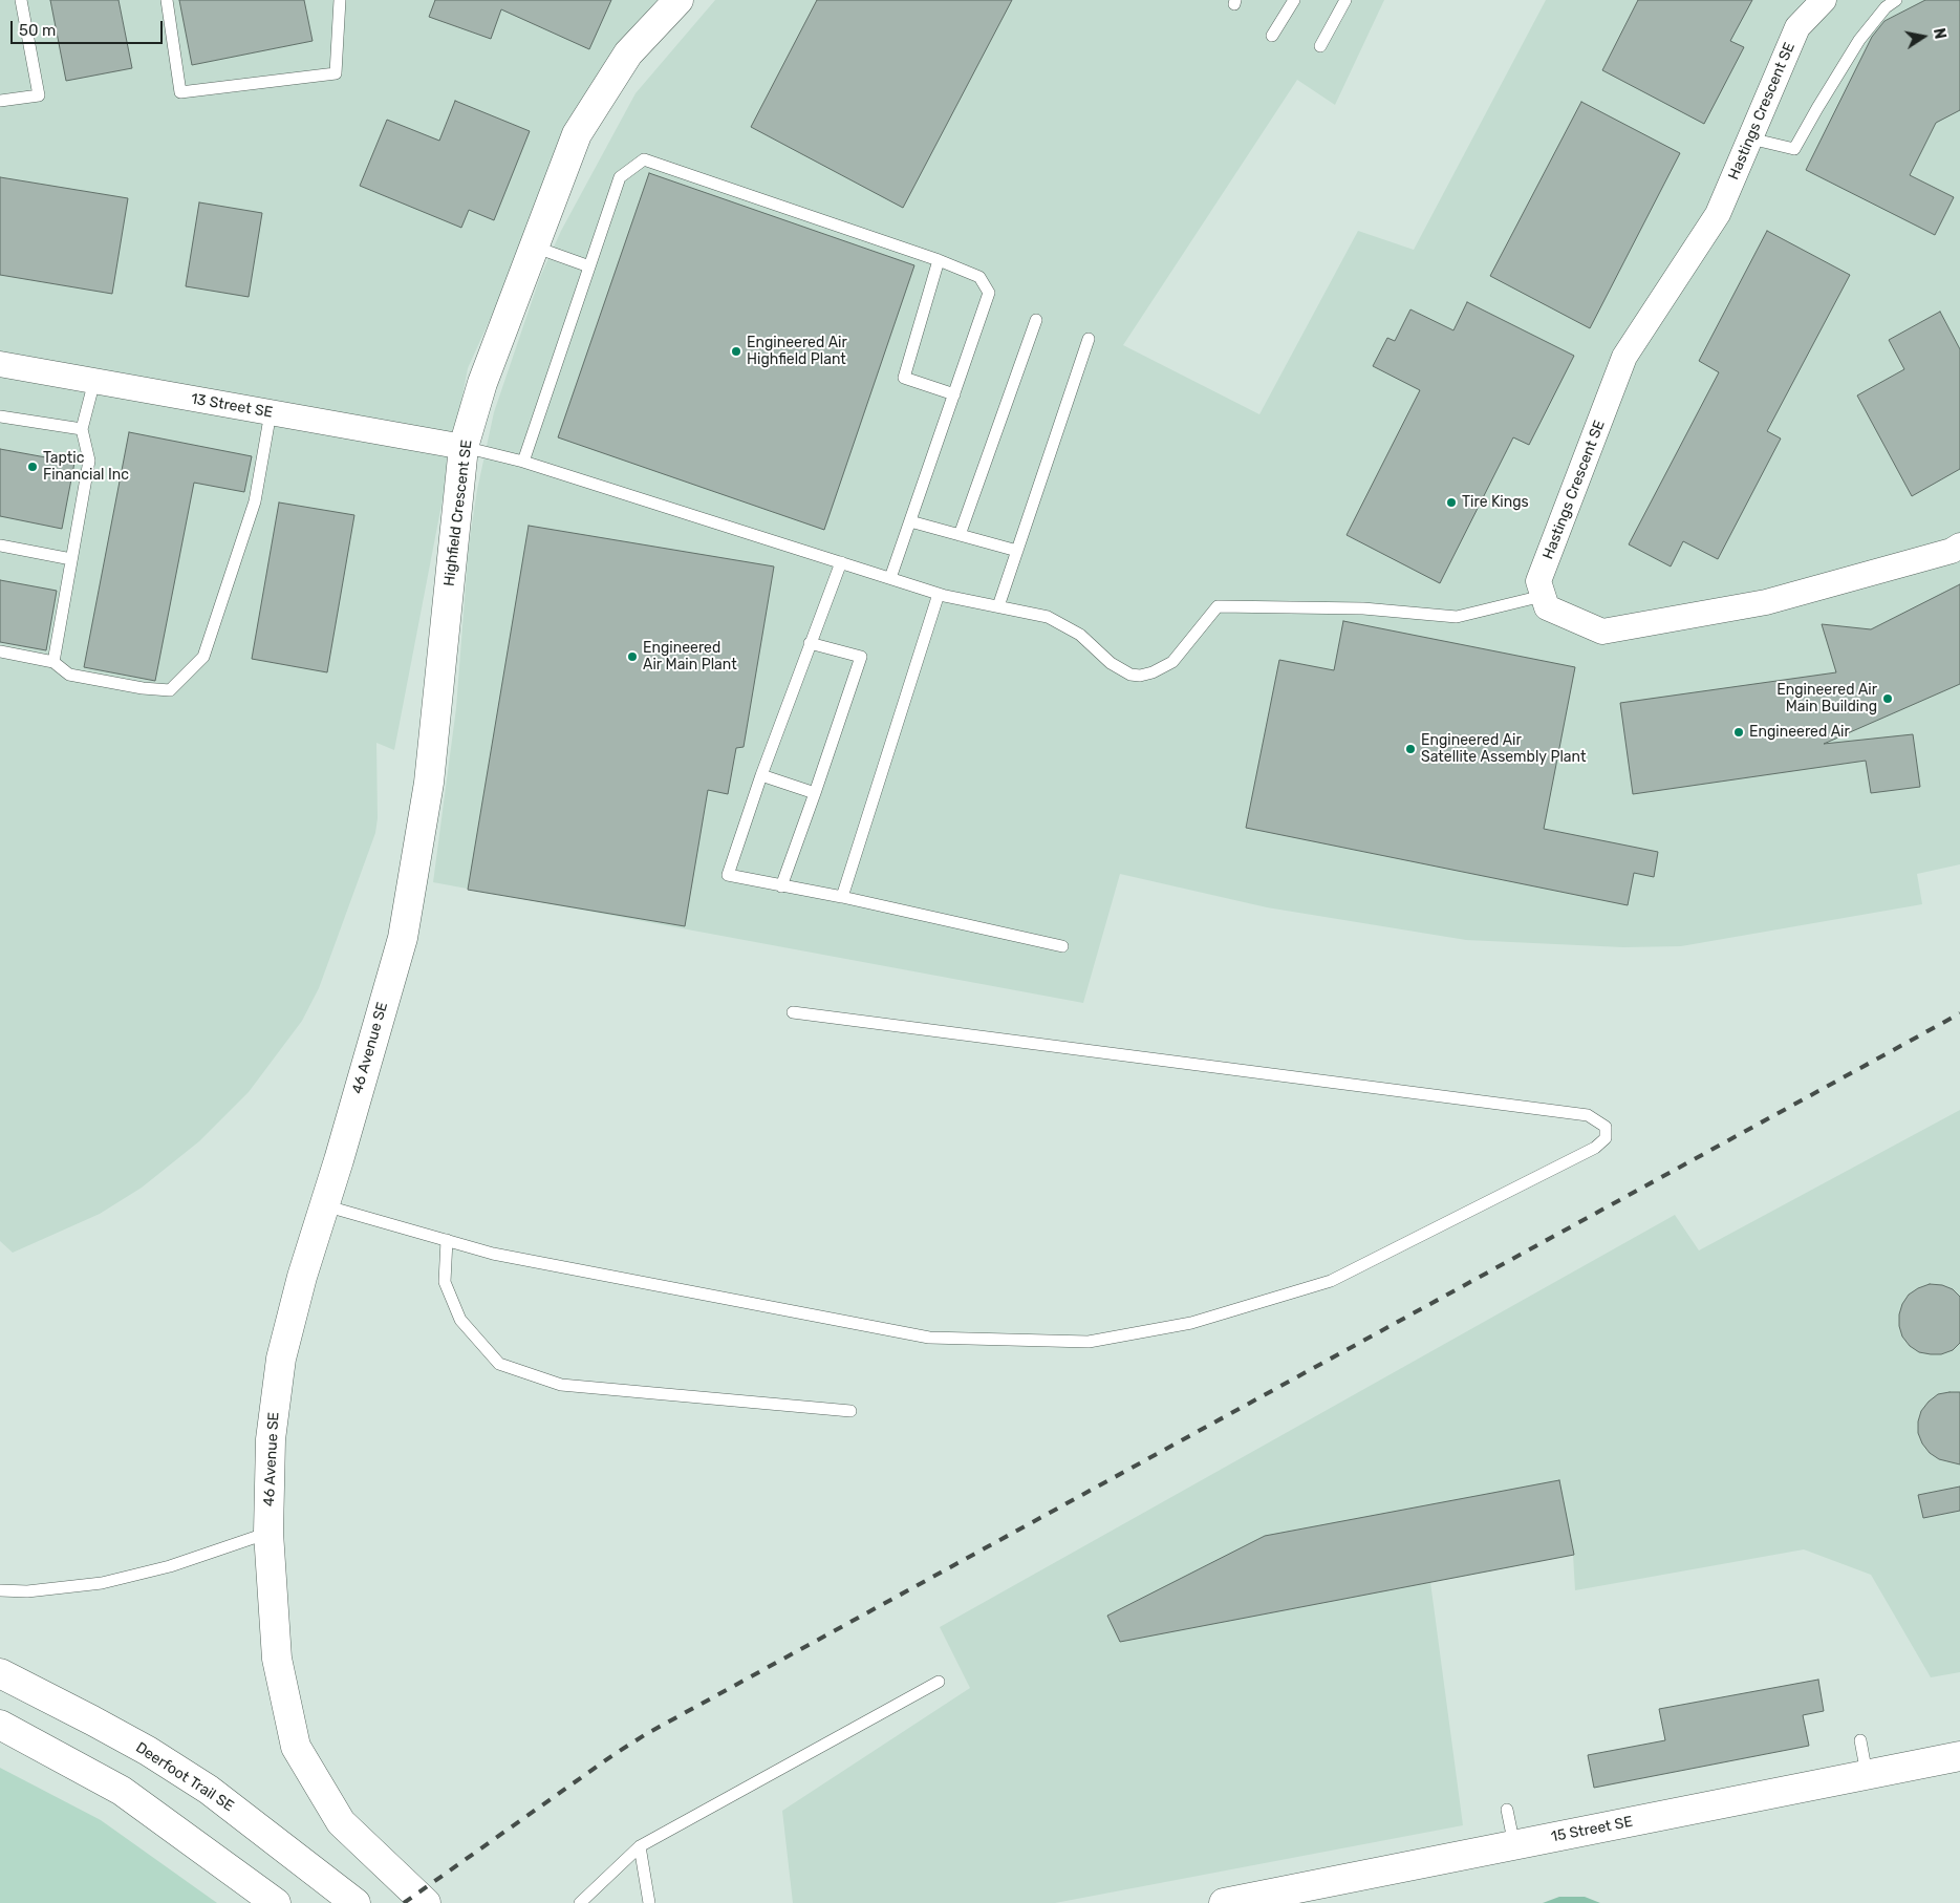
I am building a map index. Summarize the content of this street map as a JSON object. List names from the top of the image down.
{
  "streets": {
    "main road": [
      "Highfield Crescent SE",
      "46 Avenue SE",
      "Deerfoot Trail SE",
      "15 Street SE"
    ],
    "street": ["Hastings Crescent SE", "13 Street SE"]
  },
  "crossings": [
    ["13 Street SE", "Highfield Crescent SE"],
    ["Highfield Crescent SE", "46 Avenue SE"]
  ],
  "places": [
    "Engineered Air Highfield Plant",
    "Taptic Financial Inc",
    "Tire Kings",
    "Engineered Air Main Plant",
    "Engineered Air Main Building",
    "Engineered Air",
    "Engineered Air Satellite Assembly Plant"
  ],
  "scale_bar": "50 m",
  "north": "right"
}
